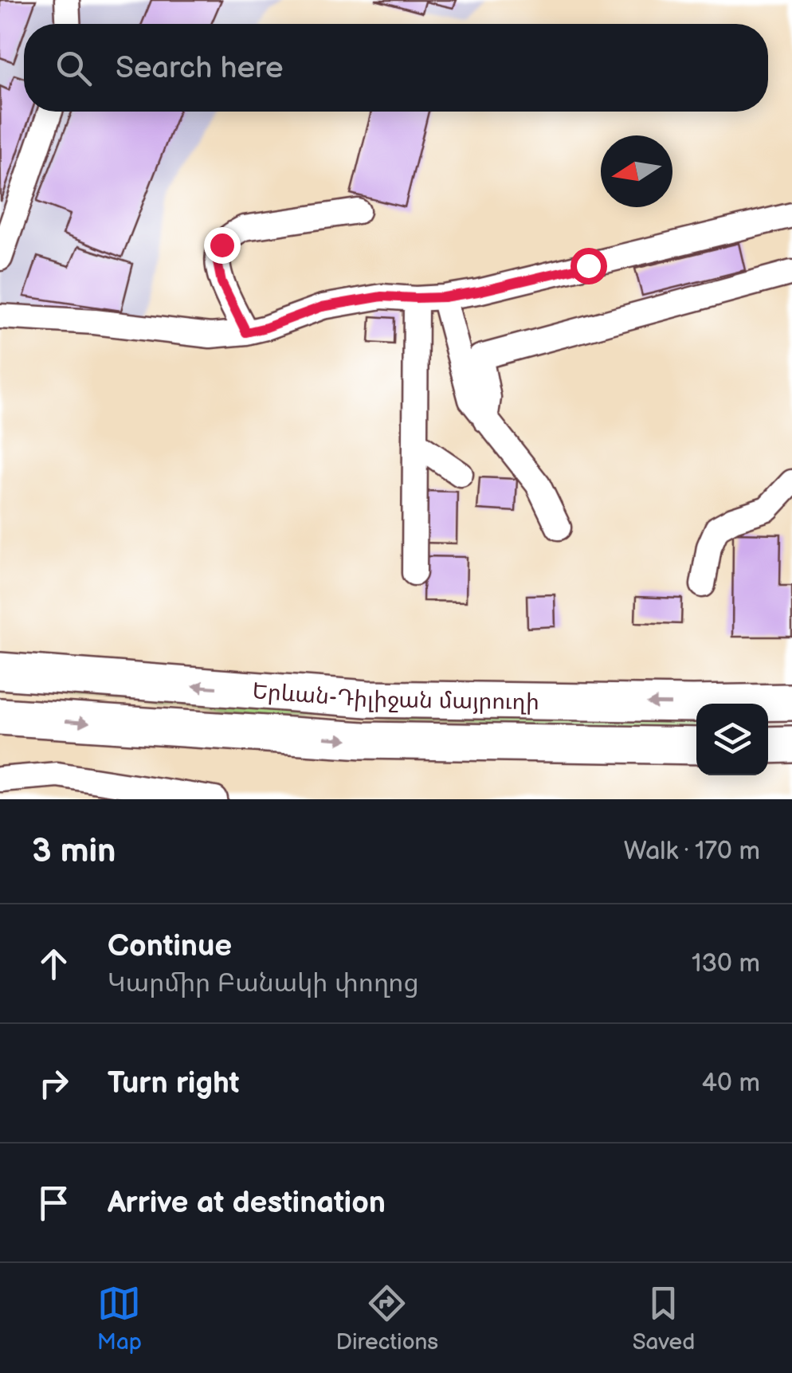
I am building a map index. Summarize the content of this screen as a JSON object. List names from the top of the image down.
{
  "streets": {
    "highway": ["Երևան-Դիլիջան մայրուղի"]
  },
  "north": "left",
  "page": {
    "search": "Search here",
    "heading": ["3 min", "Walk · 170 m"],
    "list": [
      ["Continue", "Կարմիր Բանակի փողոց", "130 m"],
      ["Turn right", "40 m"],
      "Arrive at destination"
    ],
    "nav": ["Map", "Directions", "Saved"]
  }
}
